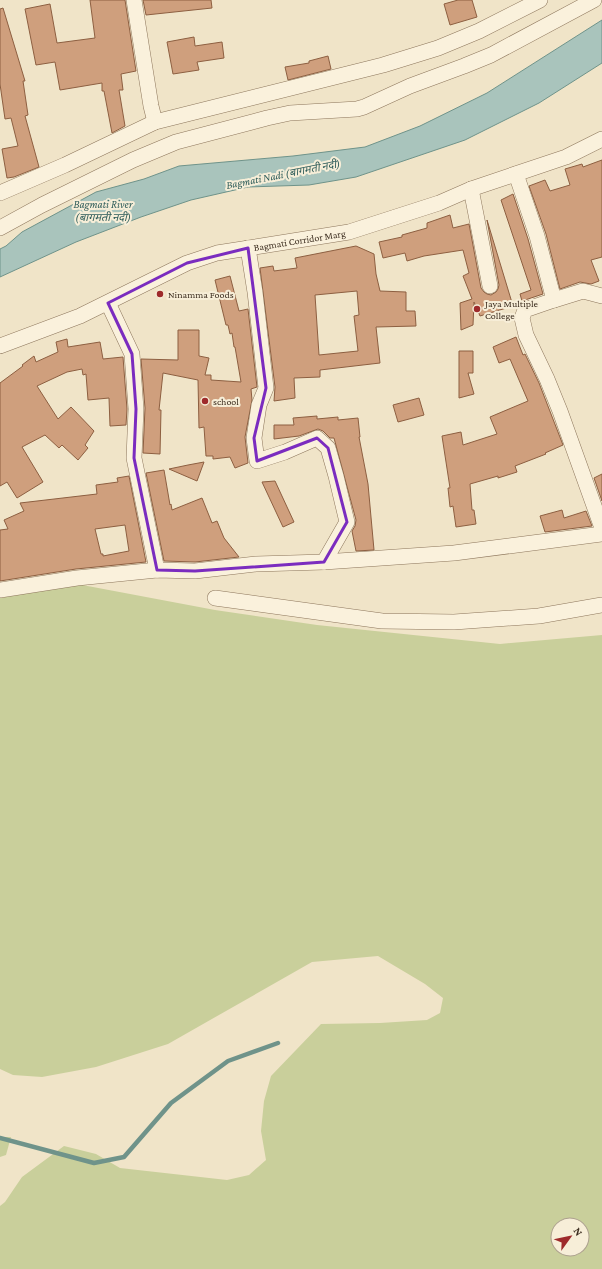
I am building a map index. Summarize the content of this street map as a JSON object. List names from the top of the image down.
{
  "streets": {
    "street": ["Bagmati Corridor Marg"]
  },
  "water": ["Bagmati Nadi (बागमती नदी)", "Bagmati River (बागमती नदी)"],
  "places": ["Ninamma Foods", "Jaya Multiple College", "school"],
  "north": "top right"
}
